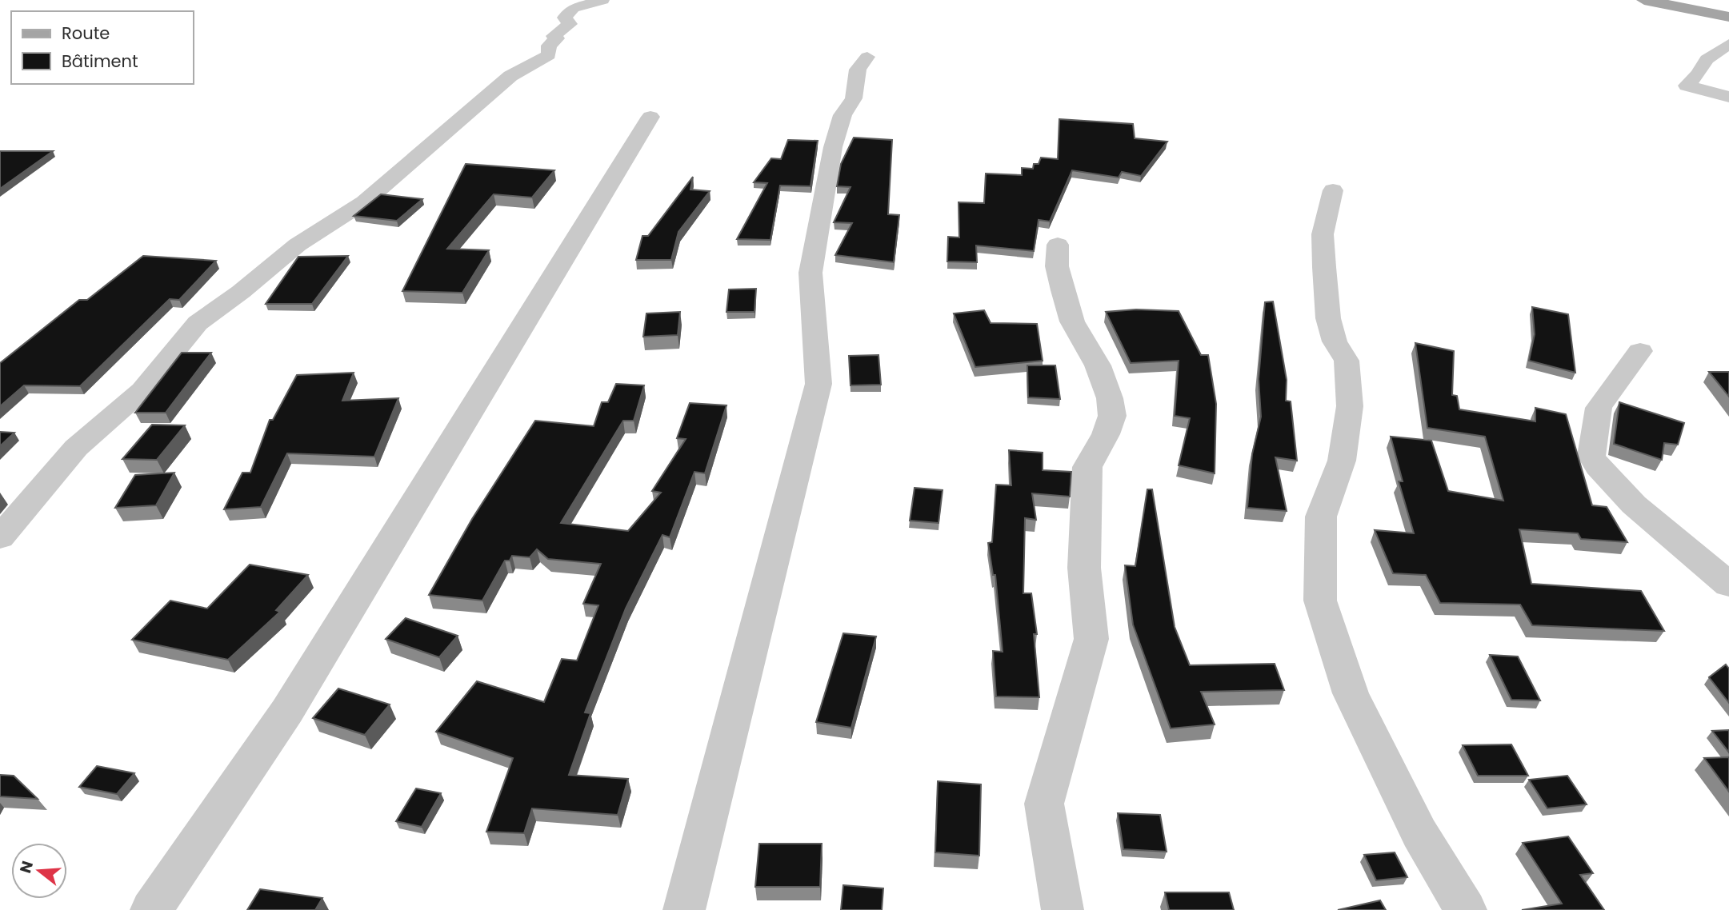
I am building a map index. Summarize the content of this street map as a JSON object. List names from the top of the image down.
{
  "legend": ["Route", "Bâtiment"],
  "north": "left"
}
